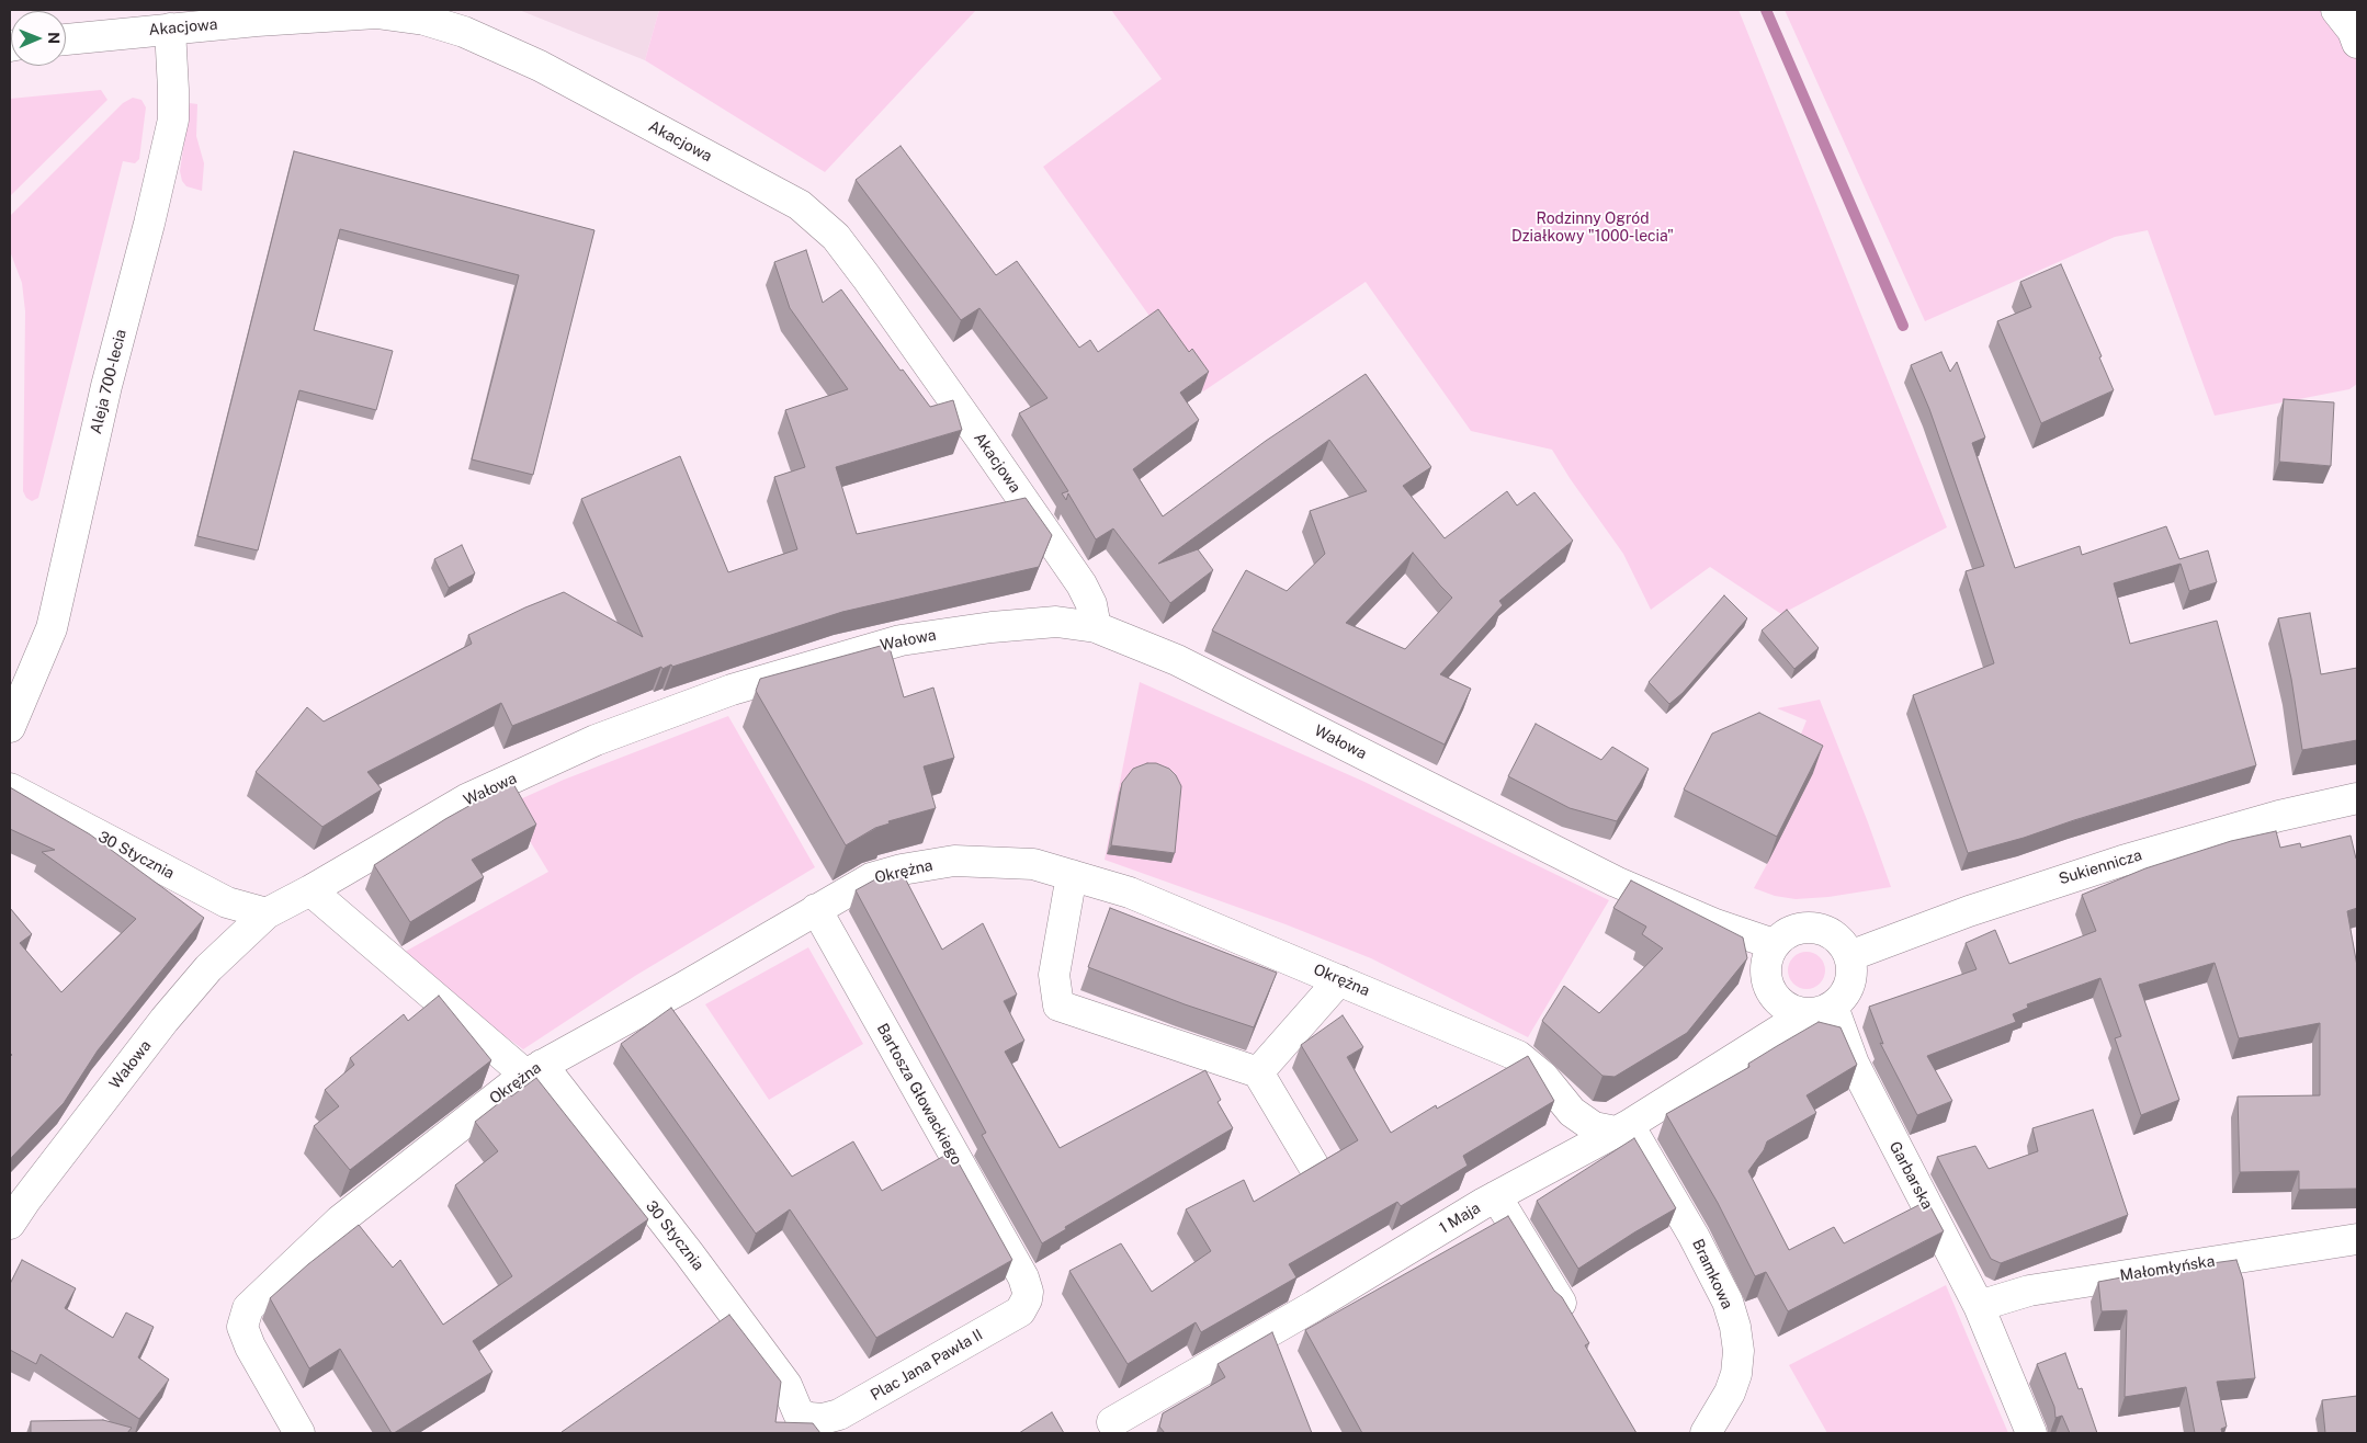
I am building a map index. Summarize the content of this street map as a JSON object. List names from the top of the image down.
{
  "streets": {
    "street": [
      "Akacjowa",
      "Aleja 700-lecia",
      "Wałowa",
      "30 Stycznia",
      "Sukiennicza",
      "Okrężna",
      "Bartosza Głowackiego",
      "Garbarska",
      "1 Maja",
      "Małomłyńska",
      "Bramkowa",
      "Plac Jana Pawła II"
    ]
  },
  "crossings": [
    ["Akacjowa", "Aleja 700-lecia"],
    ["Akacjowa", "Wałowa"],
    ["Wałowa", "30 Stycznia"],
    ["Wałowa", "Sukiennicza"],
    ["Wałowa", "Garbarska"],
    ["Wałowa", "1 Maja"],
    ["30 Stycznia", "Okrężna"],
    ["30 Stycznia", "Plac Jana Pawła II"],
    ["Sukiennicza", "Garbarska"],
    ["Sukiennicza", "1 Maja"],
    ["Okrężna", "Bartosza Głowackiego"],
    ["Okrężna", "1 Maja"],
    ["Okrężna", "Bramkowa"],
    ["Bartosza Głowackiego", "Plac Jana Pawła II"],
    ["Garbarska", "1 Maja"],
    ["Garbarska", "Małomłyńska"],
    ["1 Maja", "Bramkowa"]
  ],
  "parks": ["Rodzinny Ogród Działkowy \"1000-lecia\""],
  "north": "right"
}
